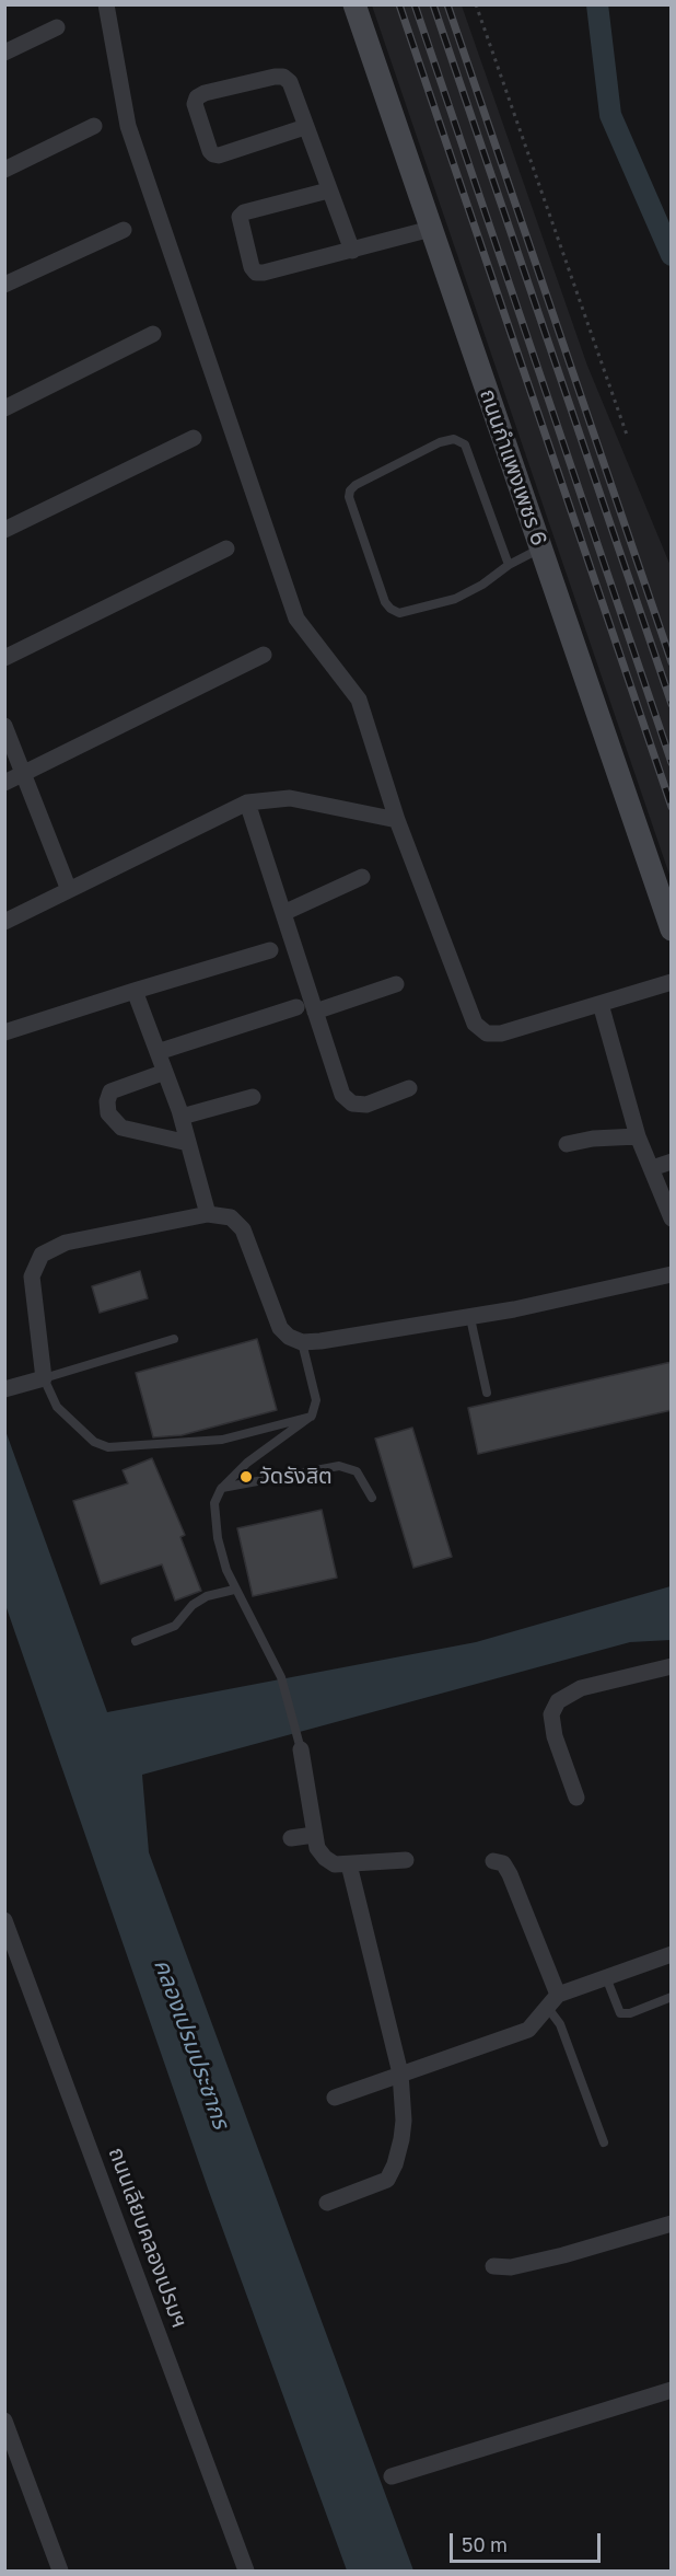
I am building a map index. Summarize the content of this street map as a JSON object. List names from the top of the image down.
{
  "streets": {
    "main road": ["ถนนกำแพงเพชร 6"],
    "street": ["ถนนเลียบคลองเปรมฯ"]
  },
  "water": ["คลองเปรมประชากร"],
  "places": ["วัดรังสิต"],
  "scale_bar": "50 m"
}
